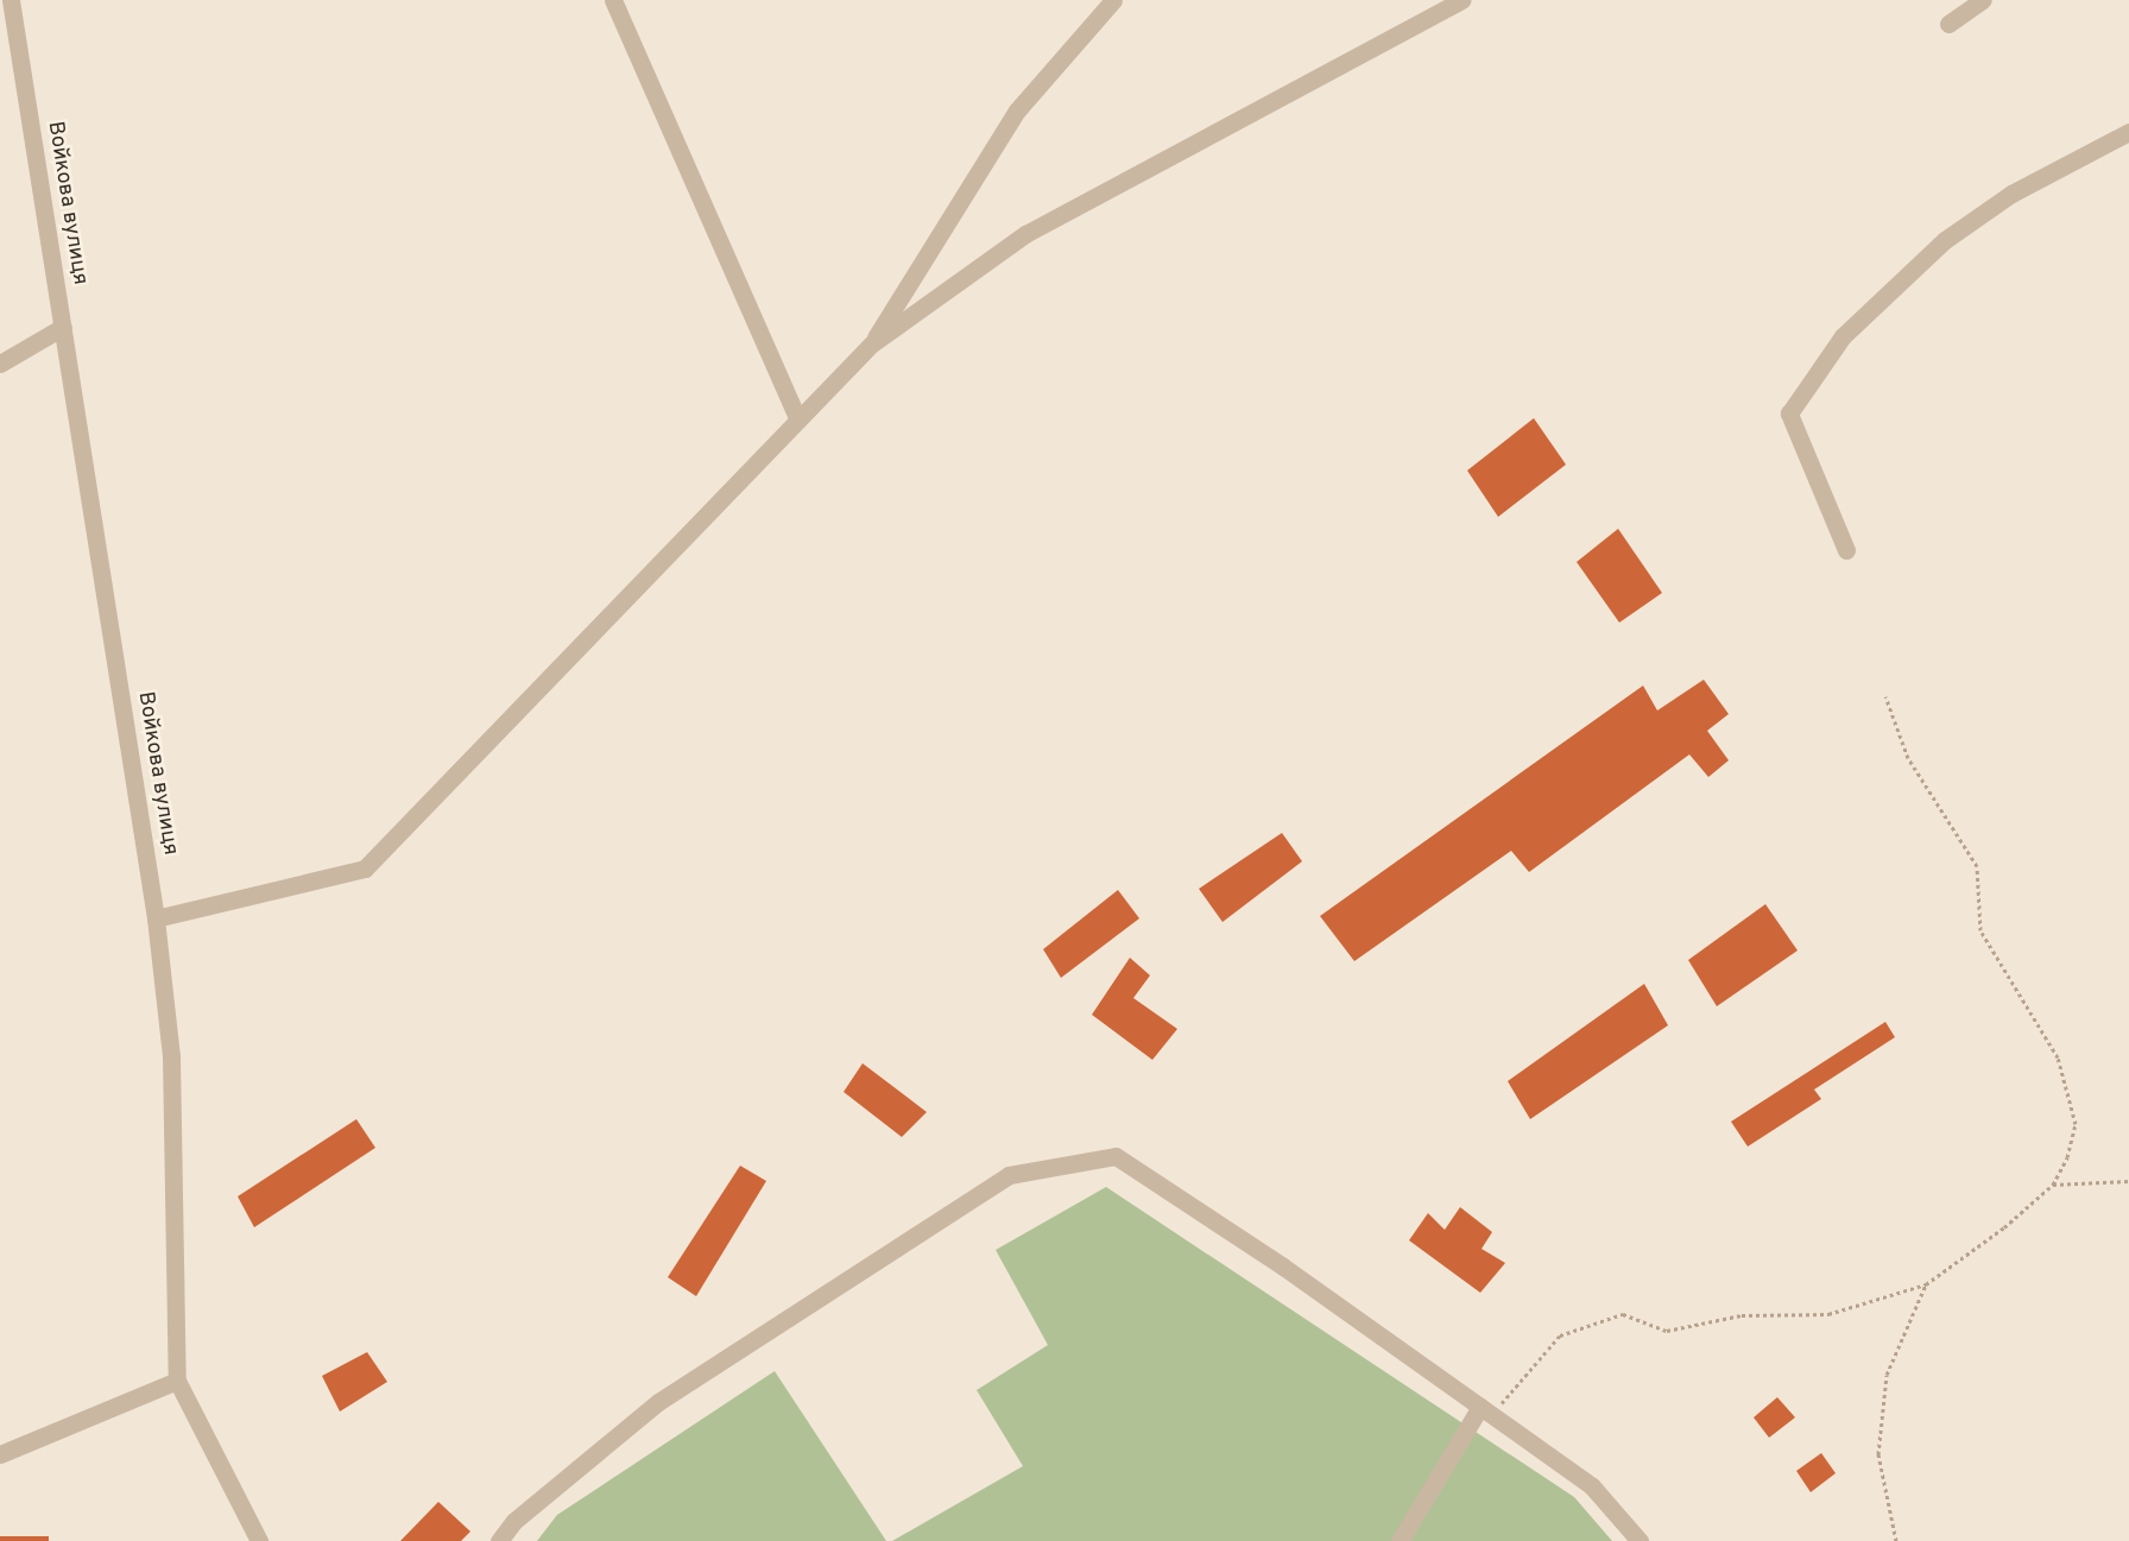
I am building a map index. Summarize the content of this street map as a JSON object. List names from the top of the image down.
{
  "streets": {
    "street": ["Войкова вулиця"]
  }
}
